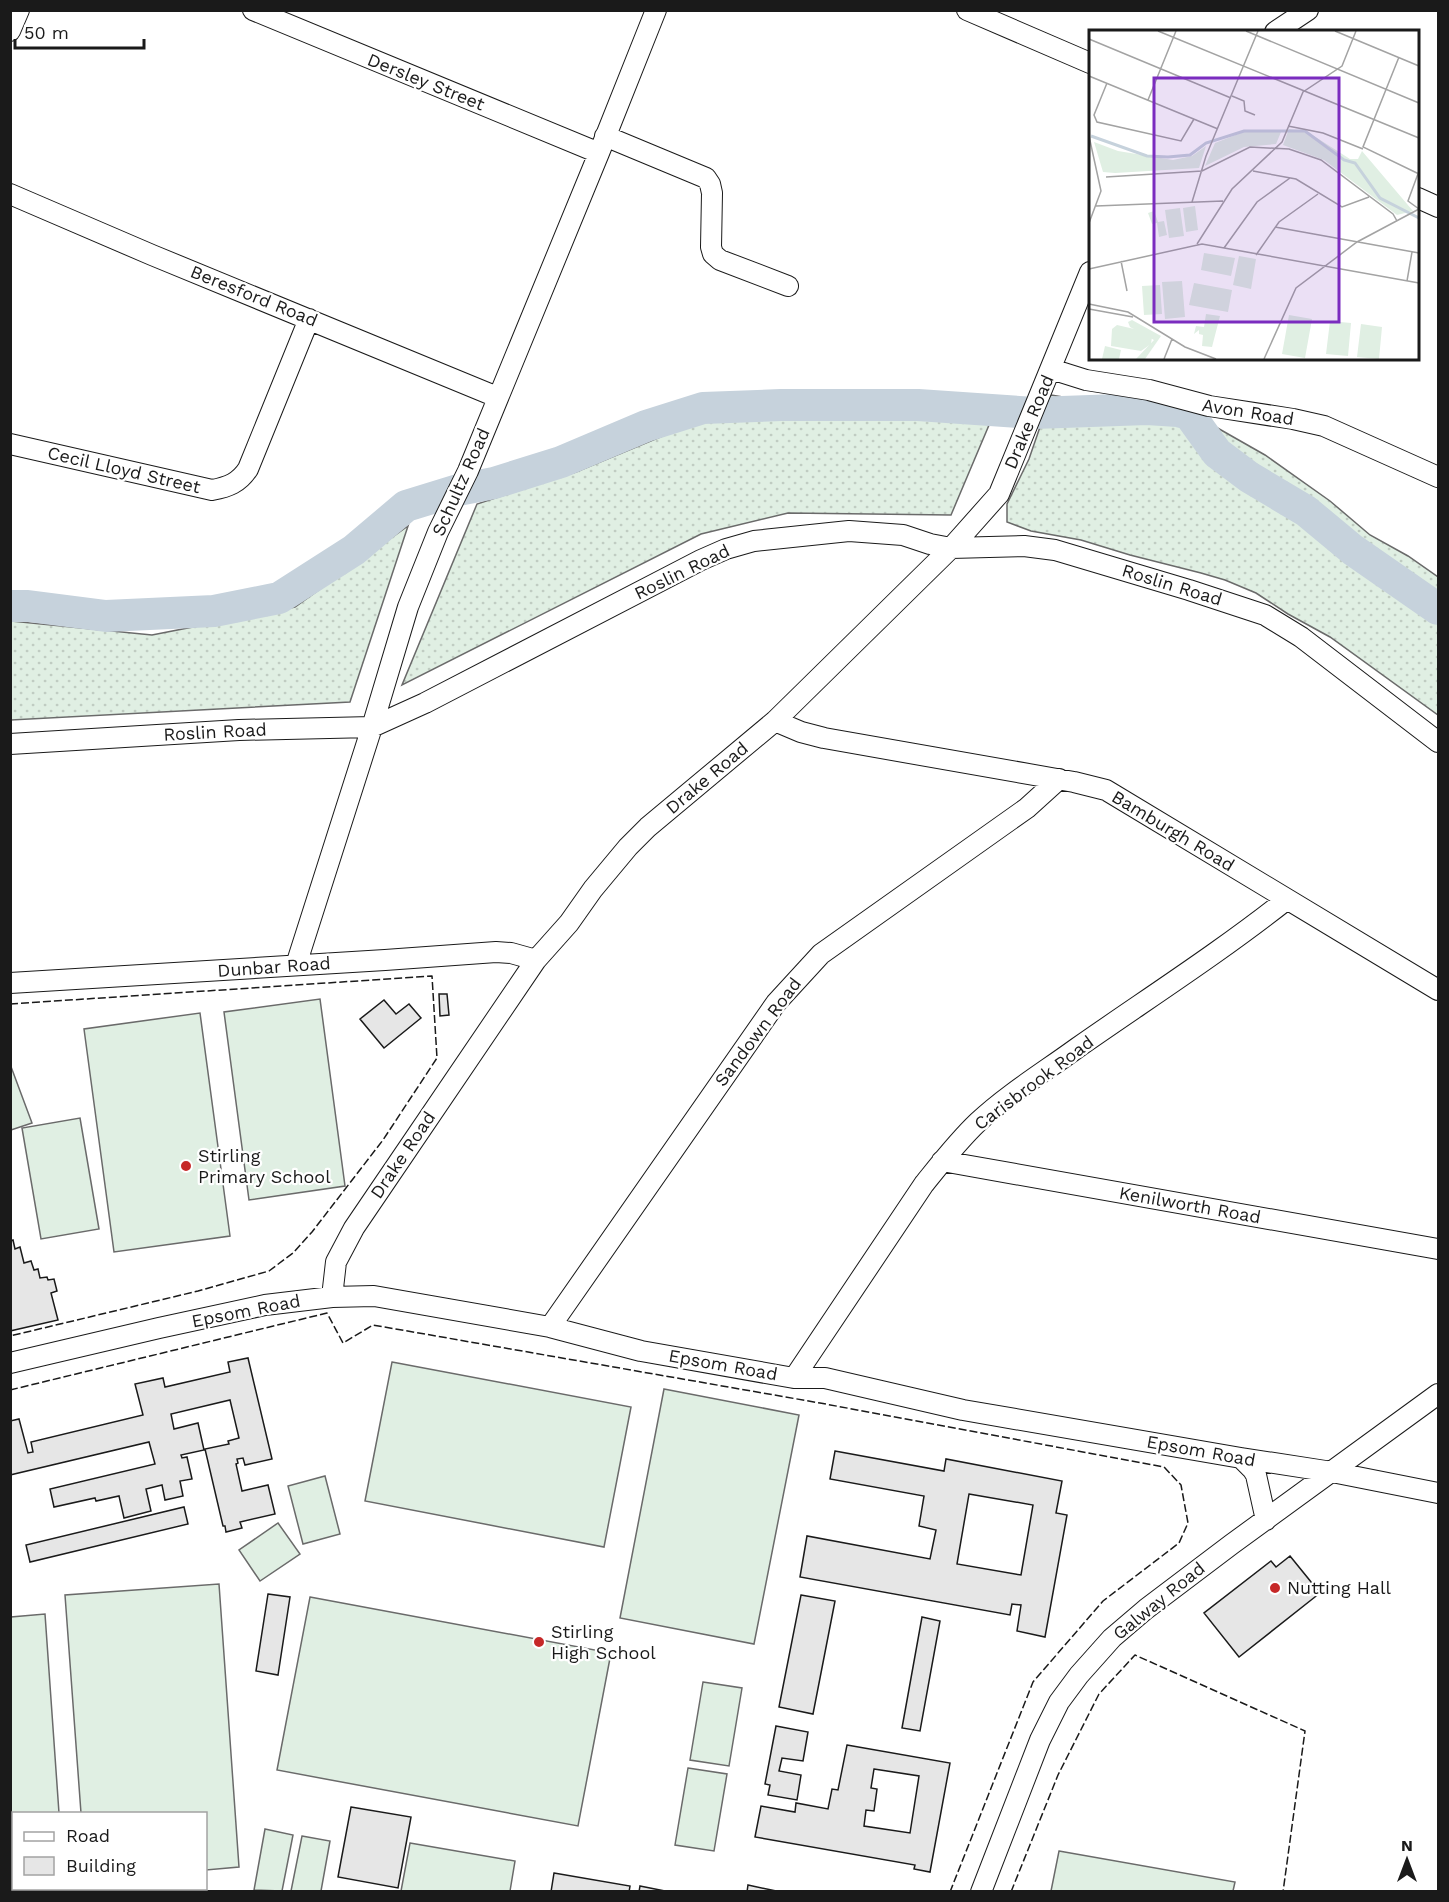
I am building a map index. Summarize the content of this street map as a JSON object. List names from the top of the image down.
{
  "streets": {
    "street": [
      "Dersley Street",
      "Beresford Road",
      "Avon Road",
      "Drake Road",
      "Cecil Lloyd Street",
      "Schultz Road",
      "Roslin Road",
      "Bamburgh Road",
      "Dunbar Road",
      "Sandown Road",
      "Carisbrook Road",
      "Kenilworth Road",
      "Epsom Road",
      "Galway Road"
    ]
  },
  "crossings": [
    ["Dersley Street", "Schultz Road"],
    ["Beresford Road", "Cecil Lloyd Street"],
    ["Beresford Road", "Schultz Road"],
    ["Avon Road", "Drake Road"],
    ["Drake Road", "Roslin Road"],
    ["Drake Road", "Bamburgh Road"],
    ["Drake Road", "Dunbar Road"],
    ["Drake Road", "Epsom Road"],
    ["Schultz Road", "Roslin Road"],
    ["Schultz Road", "Dunbar Road"],
    ["Bamburgh Road", "Sandown Road"],
    ["Bamburgh Road", "Carisbrook Road"],
    ["Sandown Road", "Epsom Road"],
    ["Carisbrook Road", "Kenilworth Road"],
    ["Carisbrook Road", "Epsom Road"],
    ["Epsom Road", "Galway Road"]
  ],
  "places": ["Stirling Primary School", "Nutting Hall", "Stirling High School"],
  "legend": ["Road", "Building"],
  "scale_bar": "50 m",
  "north": "top"
}
